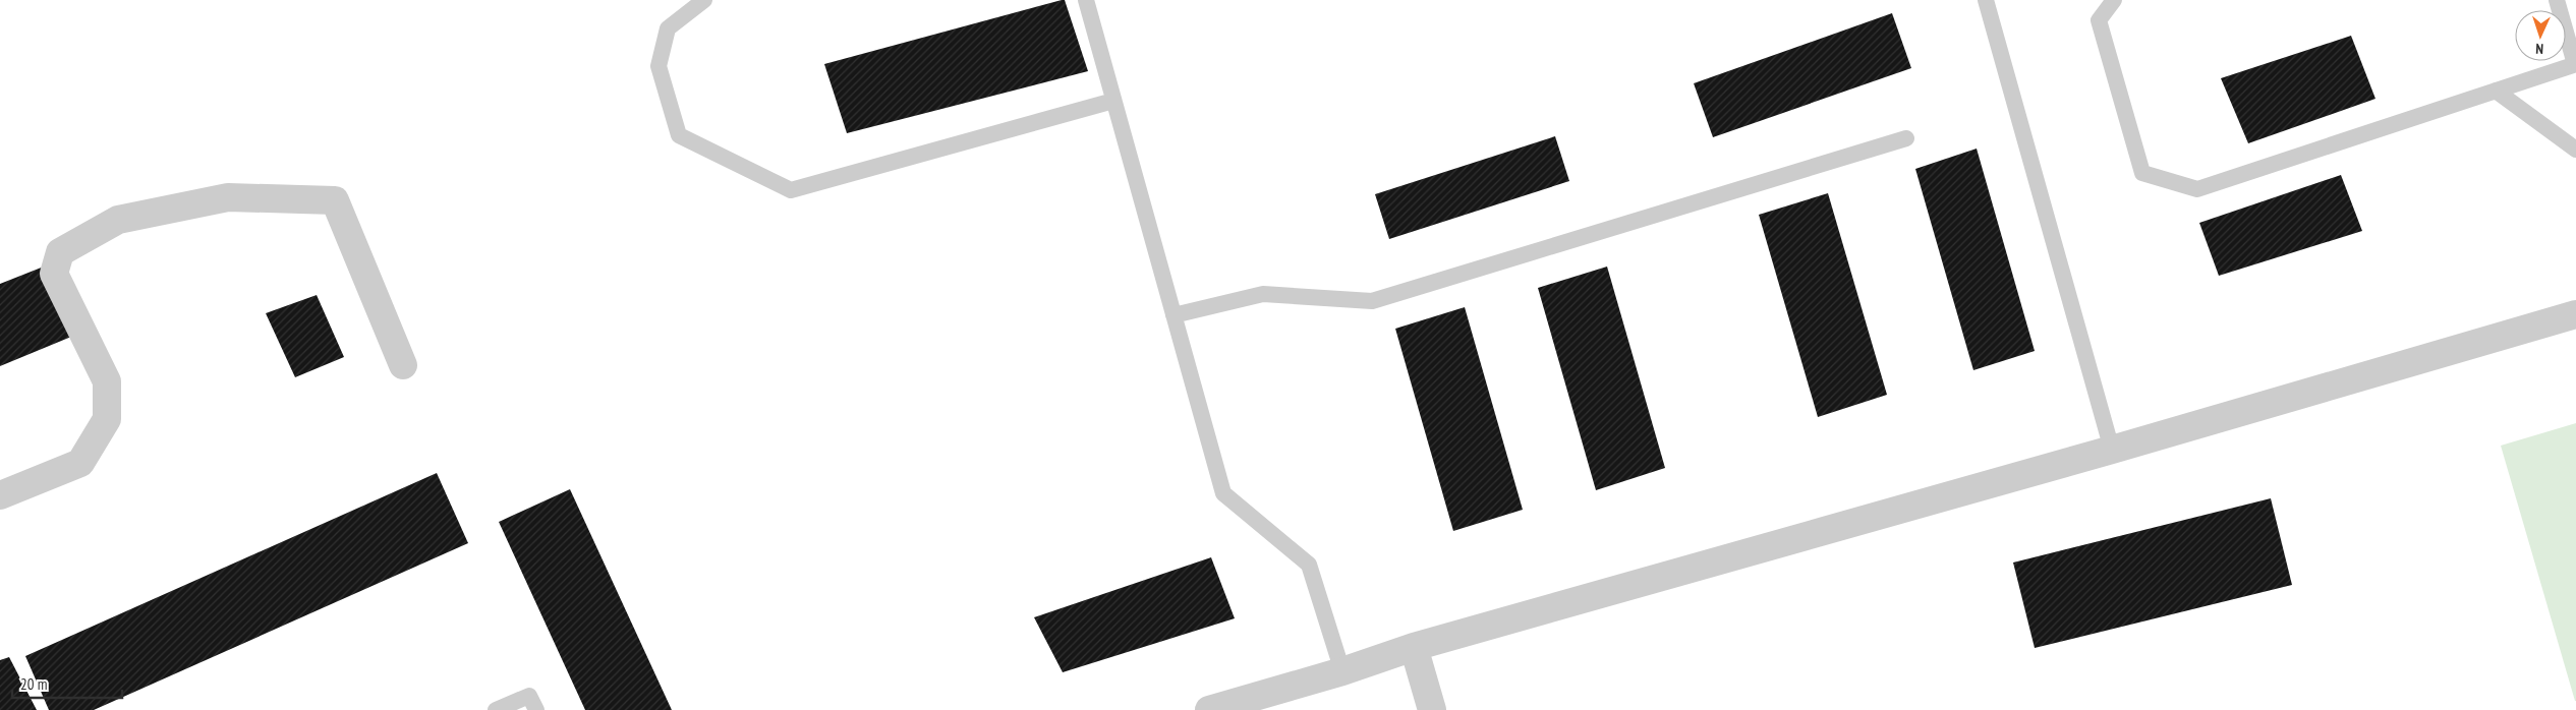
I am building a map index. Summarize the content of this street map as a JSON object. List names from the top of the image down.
{
  "scale_bar": "20 m",
  "north": "bottom"
}
